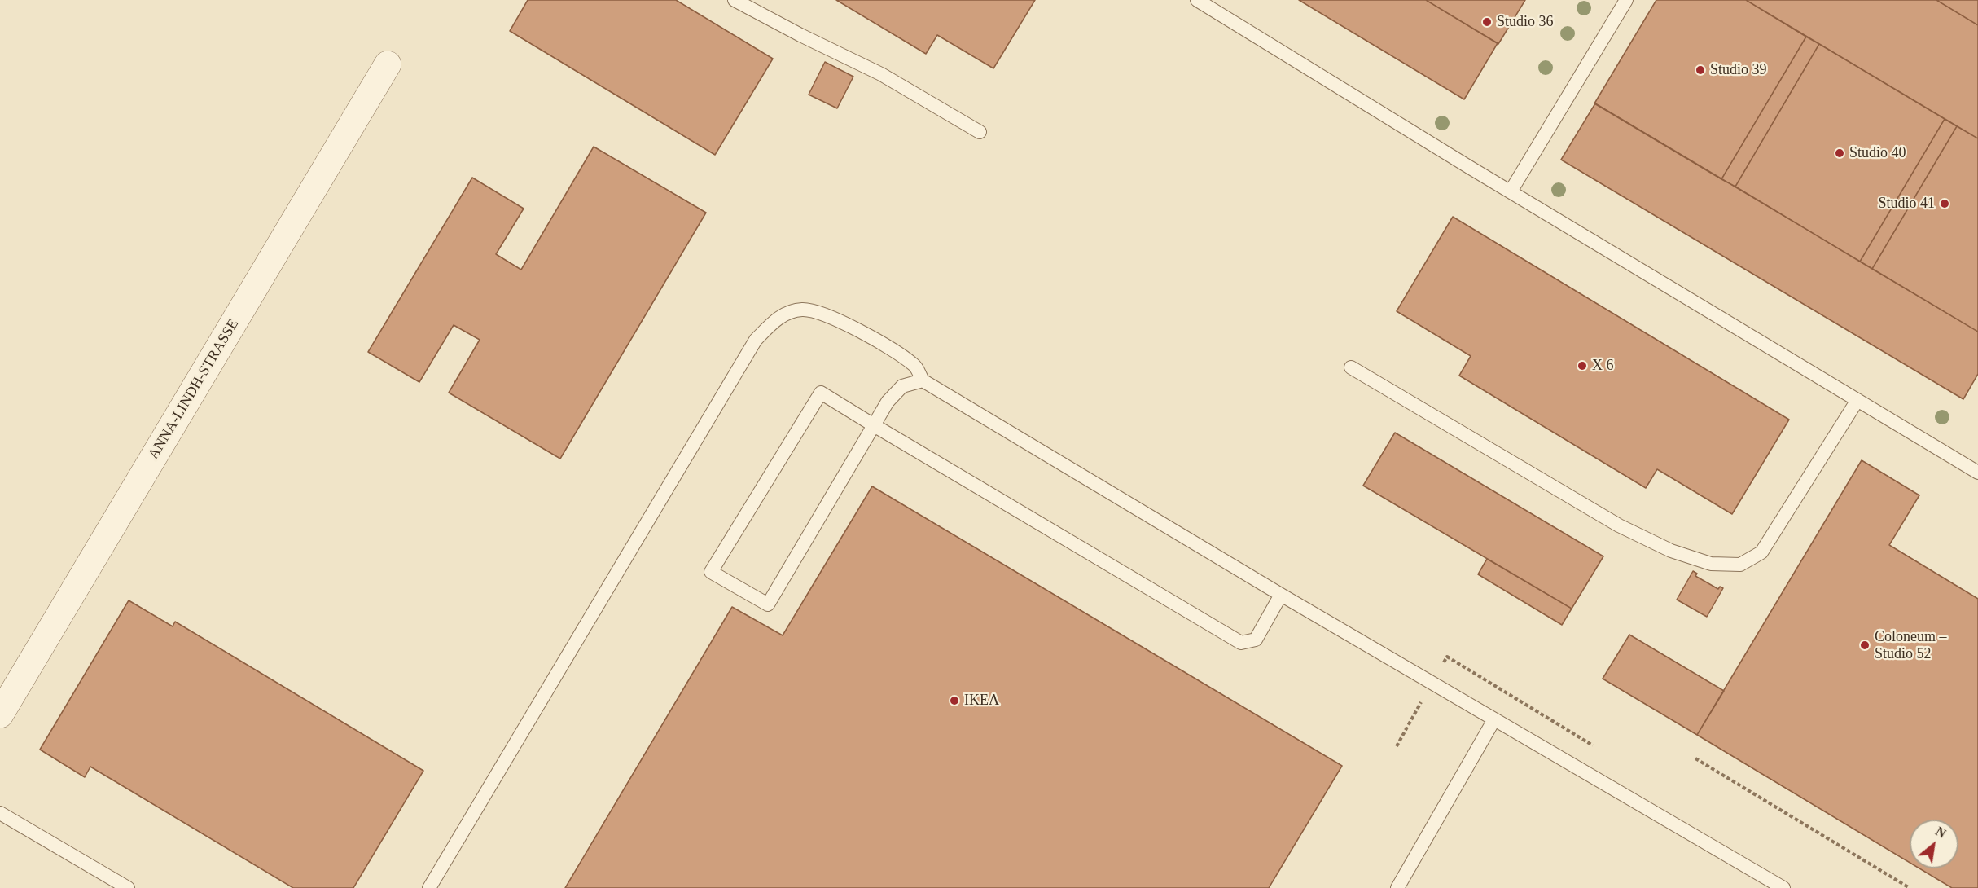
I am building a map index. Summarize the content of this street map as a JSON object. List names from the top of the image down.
{
  "streets": {
    "street": ["ANNA-LINDH-STRASSE"]
  },
  "places": [
    "Studio 36",
    "Studio 39",
    "Studio 40",
    "Studio 41",
    "X 6",
    "Coloneum – Studio 52",
    "IKEA"
  ],
  "north": "top right"
}
